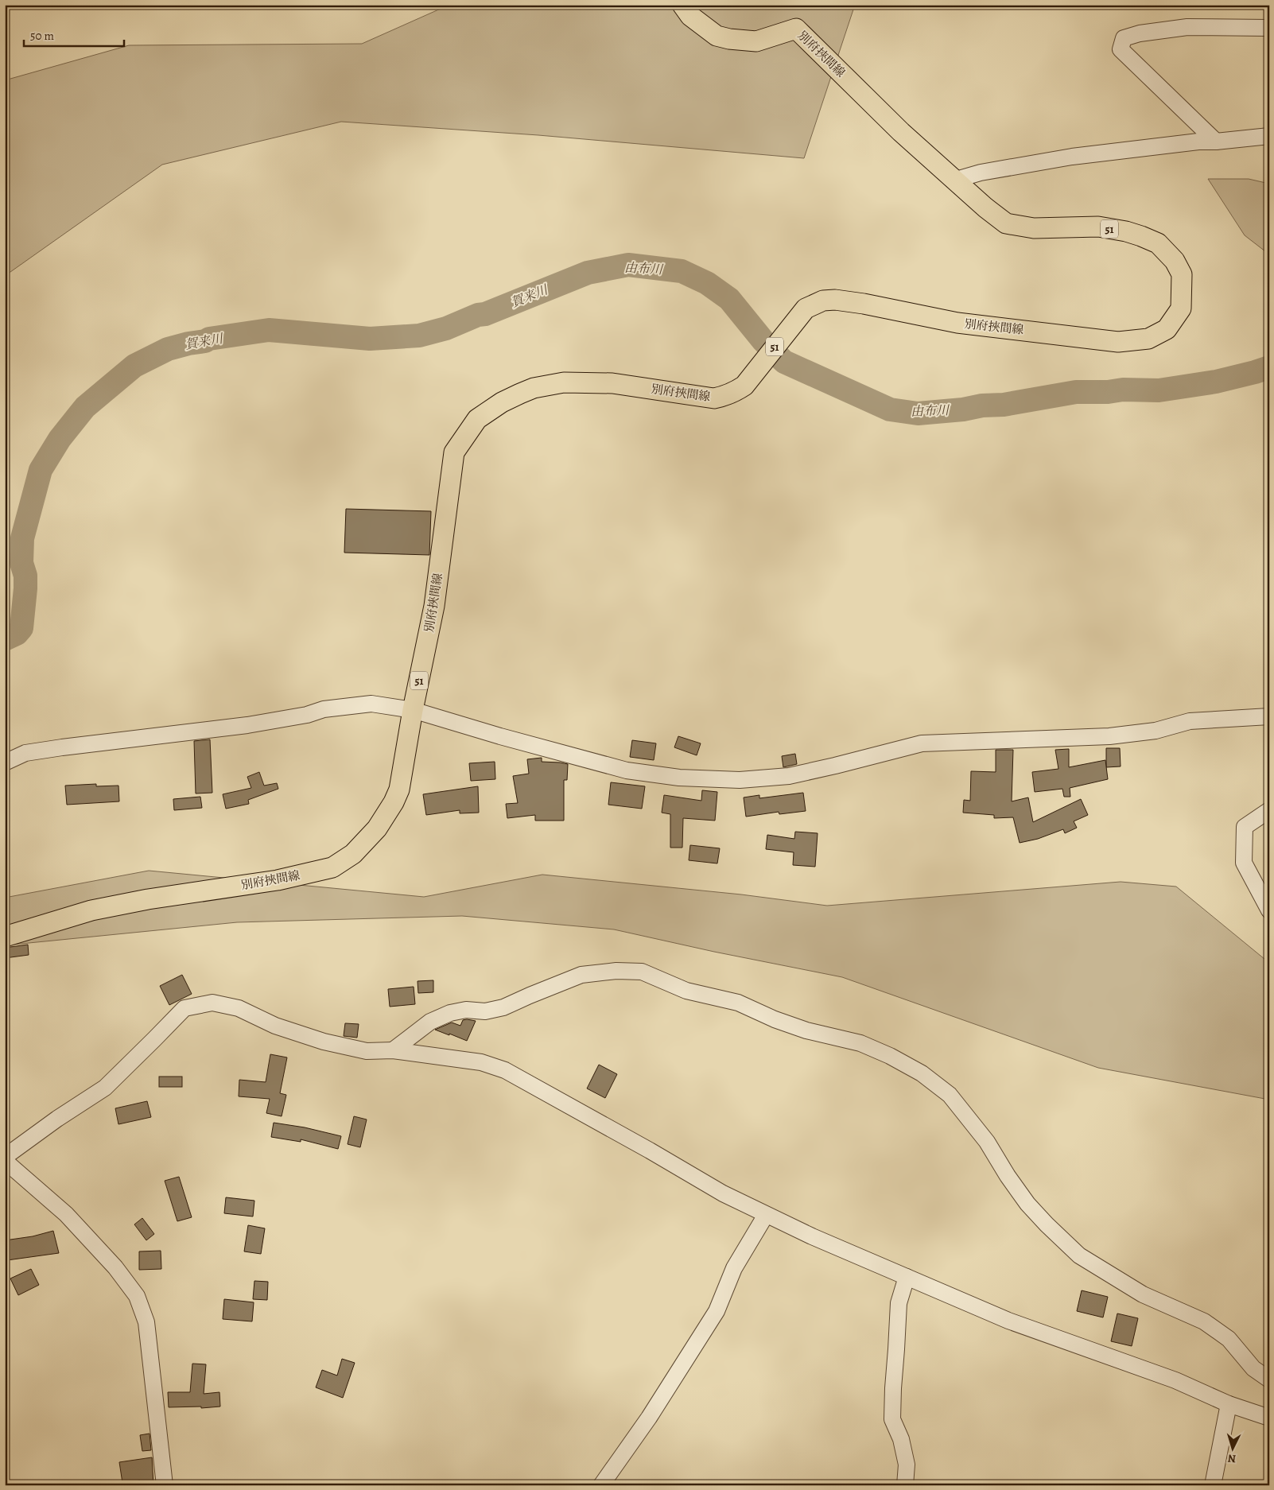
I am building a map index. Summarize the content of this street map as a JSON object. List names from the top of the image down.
{
  "streets": {
    "main road": ["別府挾間線", "51"]
  },
  "water": ["由布川", "賀来川"],
  "scale_bar": "50 m",
  "north": "bottom"
}
